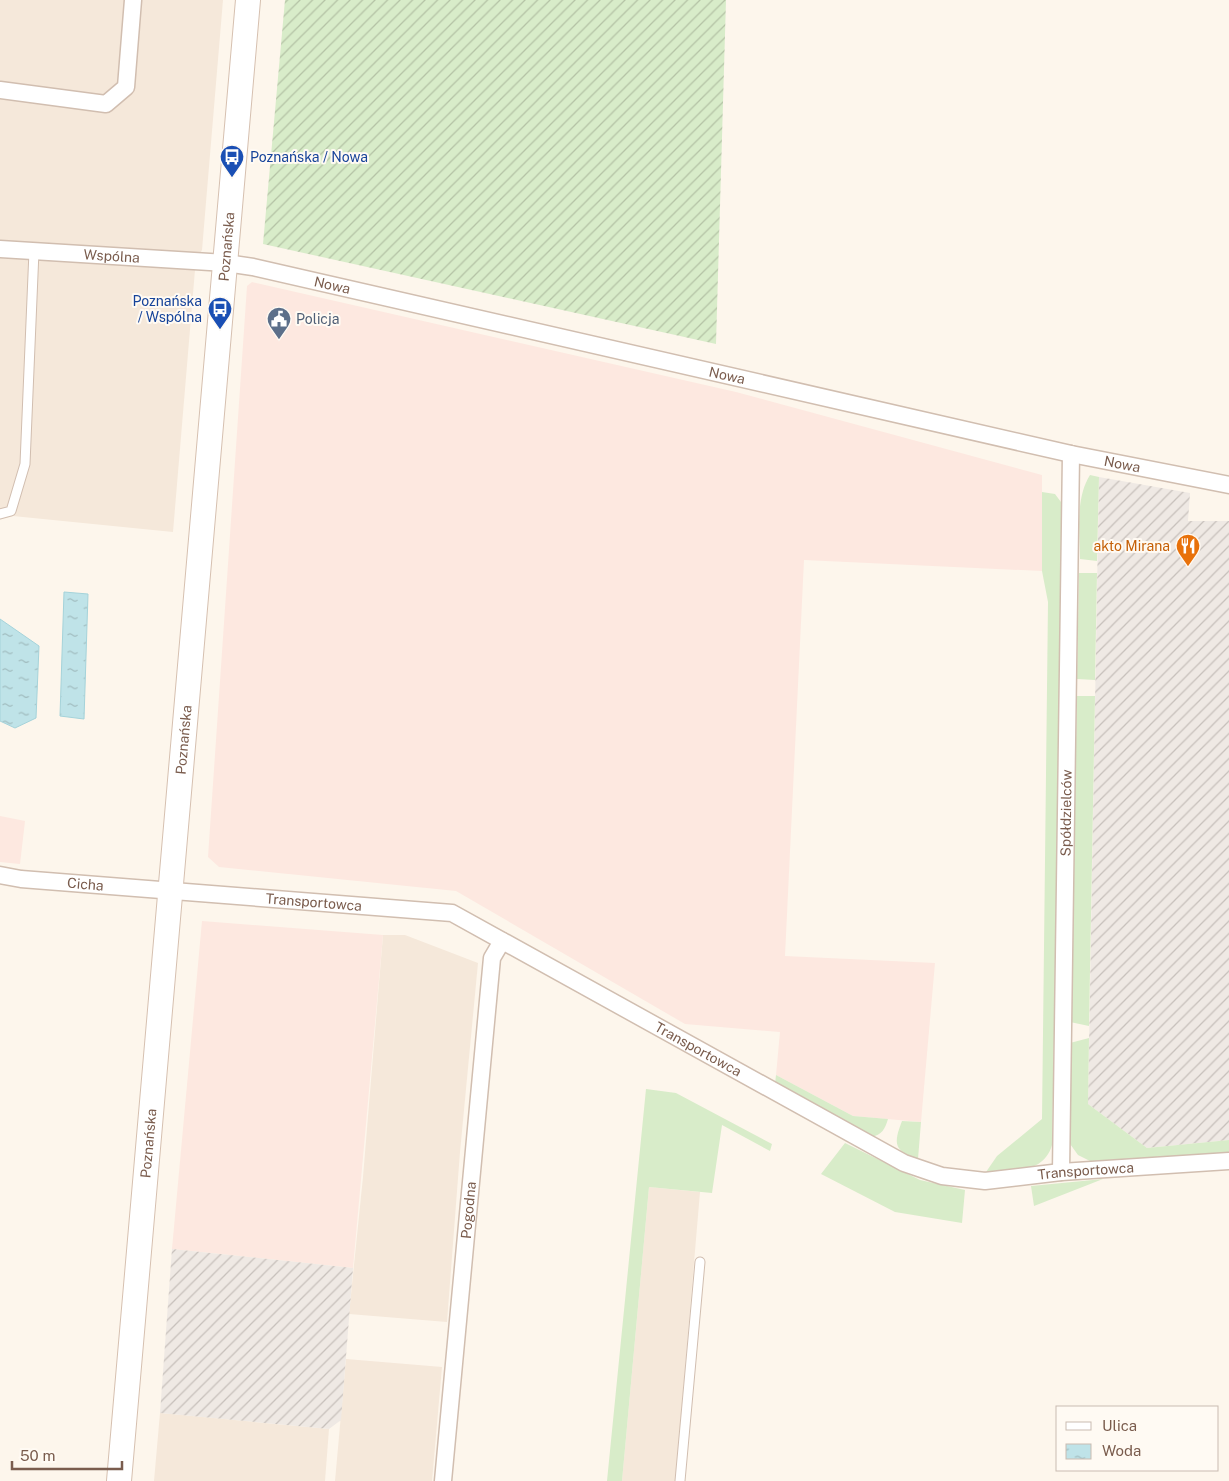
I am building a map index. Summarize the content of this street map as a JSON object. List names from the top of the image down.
{
  "streets": {
    "main road": ["Poznańska"],
    "street": [
      "Wspólna",
      "Nowa",
      "Spółdzielców",
      "Cicha",
      "Transportowca",
      "Pogodna"
    ]
  },
  "crossings": [
    ["Poznańska", "Wspólna"],
    ["Poznańska", "Nowa"],
    ["Poznańska", "Cicha"],
    ["Poznańska", "Transportowca"],
    ["Wspólna", "Nowa"],
    ["Nowa", "Spółdzielców"],
    ["Spółdzielców", "Transportowca"],
    ["Cicha", "Transportowca"],
    ["Transportowca", "Pogodna"]
  ],
  "places": {
    "bus stop": ["Poznańska / Nowa", "Poznańska / Wspólna"],
    "public building": ["Policja"],
    "restaurant": ["akto Mirana"]
  },
  "legend": ["Ulica", "Woda"],
  "scale_bar": "50 m"
}
